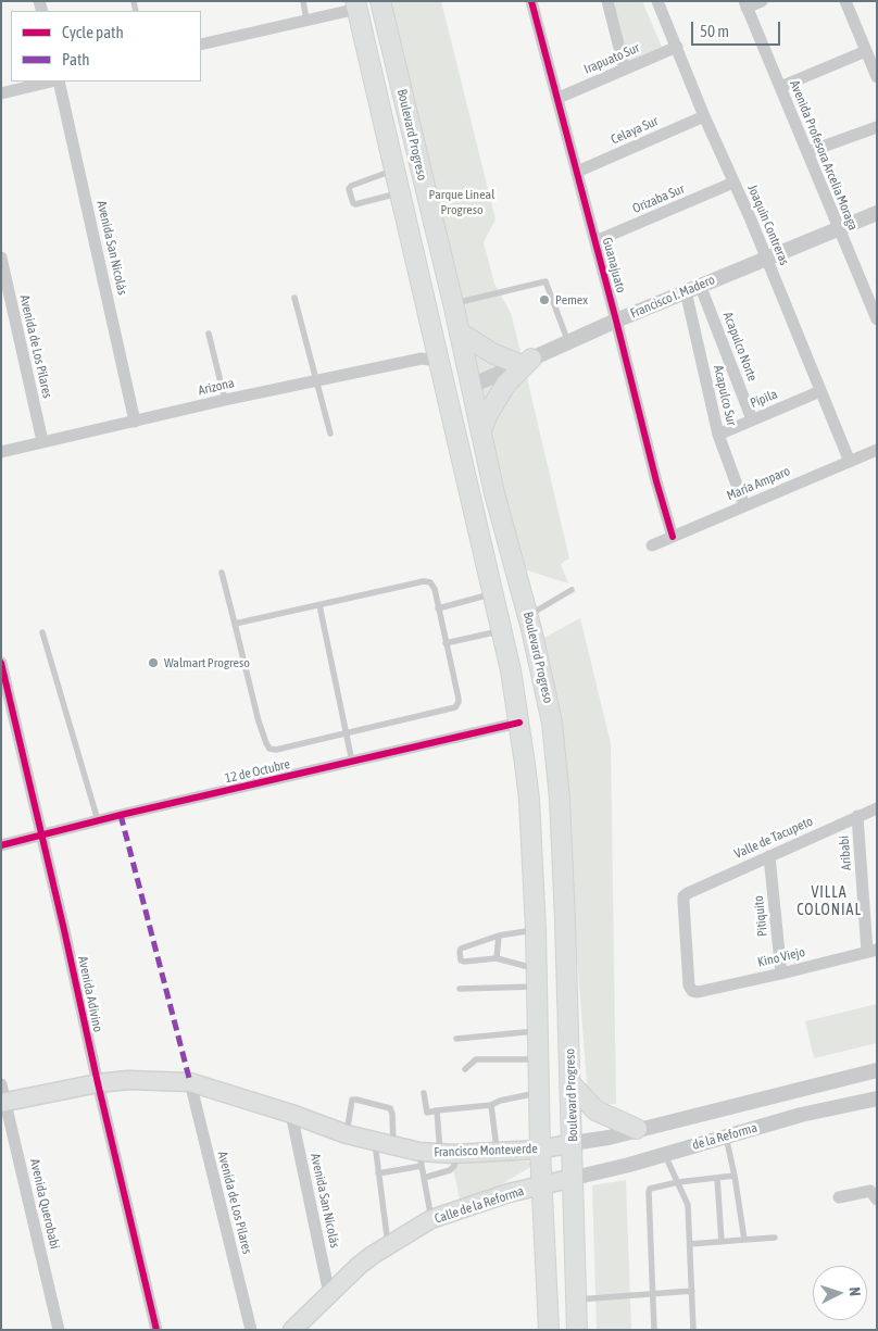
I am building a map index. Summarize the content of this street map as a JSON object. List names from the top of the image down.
{
  "streets": {
    "main road": ["Boulevard Progreso", "Francisco Monteverde", "Calle de la Reforma"],
    "street": [
      "Irapuato Sur",
      "Celaya Sur",
      "Avenida Profesora Arcelia Moraga",
      "Orizaba Sur",
      "Joaquín Contreras",
      "Avenida San Nicolás",
      "Guanajuato",
      "Francisco I. Madero",
      "Avenida de Los Pilares",
      "Acapulco Norte",
      "Arizona",
      "Acapulco Sur",
      "Pípila",
      "María Amparo",
      "12 de Octubre",
      "Valle de Tacupeto",
      "Aribabi",
      "Pitiquito",
      "Kino Viejo",
      "Avenida Adivino",
      "de la Reforma",
      "Avenida Querobabi"
    ]
  },
  "crossings": [
    ["Irapuato Sur", "Joaquín Contreras"],
    ["Irapuato Sur", "Guanajuato"],
    ["Celaya Sur", "Joaquín Contreras"],
    ["Celaya Sur", "Guanajuato"],
    ["Boulevard Progreso", "Francisco I. Madero"],
    ["Boulevard Progreso", "Arizona"],
    ["Boulevard Progreso", "12 de Octubre"],
    ["Boulevard Progreso", "de la Reforma"],
    ["Boulevard Progreso", "Francisco Monteverde"],
    ["Boulevard Progreso", "Calle de la Reforma"],
    ["Avenida Profesora Arcelia Moraga", "Francisco I. Madero"],
    ["Orizaba Sur", "Joaquín Contreras"],
    ["Orizaba Sur", "Guanajuato"],
    ["Joaquín Contreras", "Francisco I. Madero"],
    ["Joaquín Contreras", "Pípila"],
    ["Joaquín Contreras", "María Amparo"],
    ["Avenida San Nicolás", "Arizona"],
    ["Avenida San Nicolás", "Francisco Monteverde"],
    ["Avenida San Nicolás", "Calle de la Reforma"],
    ["Guanajuato", "Francisco I. Madero"],
    ["Guanajuato", "María Amparo"],
    ["Francisco I. Madero", "Acapulco Norte"],
    ["Francisco I. Madero", "Acapulco Sur"],
    ["Avenida de Los Pilares", "Arizona"],
    ["Avenida de Los Pilares", "Francisco Monteverde"],
    ["Acapulco Norte", "Pípila"],
    ["Acapulco Sur", "Pípila"],
    ["Acapulco Sur", "María Amparo"],
    ["12 de Octubre", "Avenida Adivino"],
    ["Valle de Tacupeto", "Aribabi"],
    ["Valle de Tacupeto", "Pitiquito"],
    ["Valle de Tacupeto", "Kino Viejo"],
    ["Aribabi", "Kino Viejo"],
    ["Pitiquito", "Kino Viejo"],
    ["Avenida Adivino", "Francisco Monteverde"],
    ["de la Reforma", "Calle de la Reforma"],
    ["Francisco Monteverde", "Avenida Querobabi"]
  ],
  "districts": ["VILLA COLONIAL"],
  "parks": ["Parque Lineal Progreso"],
  "places": ["Pemex", "Walmart Progreso"],
  "legend": ["Cycle path", "Path"],
  "scale_bar": "50 m",
  "north": "right"
}
